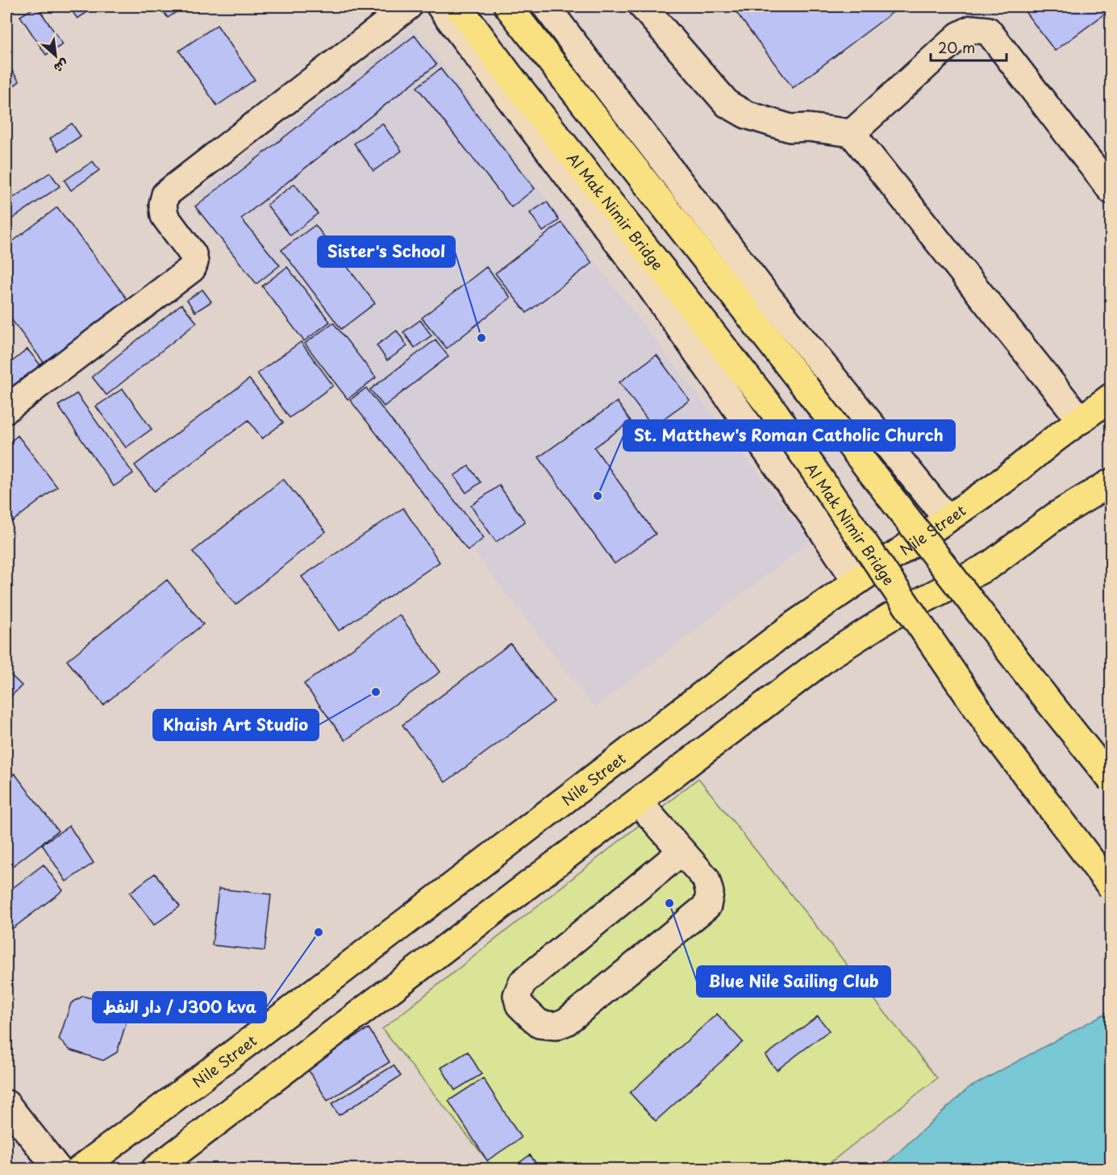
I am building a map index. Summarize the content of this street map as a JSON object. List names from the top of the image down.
{
  "streets": {
    "main road": ["Al Mak Nimir Bridge", "Nile Street"]
  },
  "places": [
    "Sister's School",
    "St. Matthew's Roman Catholic Church",
    "Khaish Art Studio",
    "Blue Nile Sailing Club",
    "دار النفط / J300 kva"
  ],
  "scale_bar": "20 m",
  "north": "bottom right"
}
